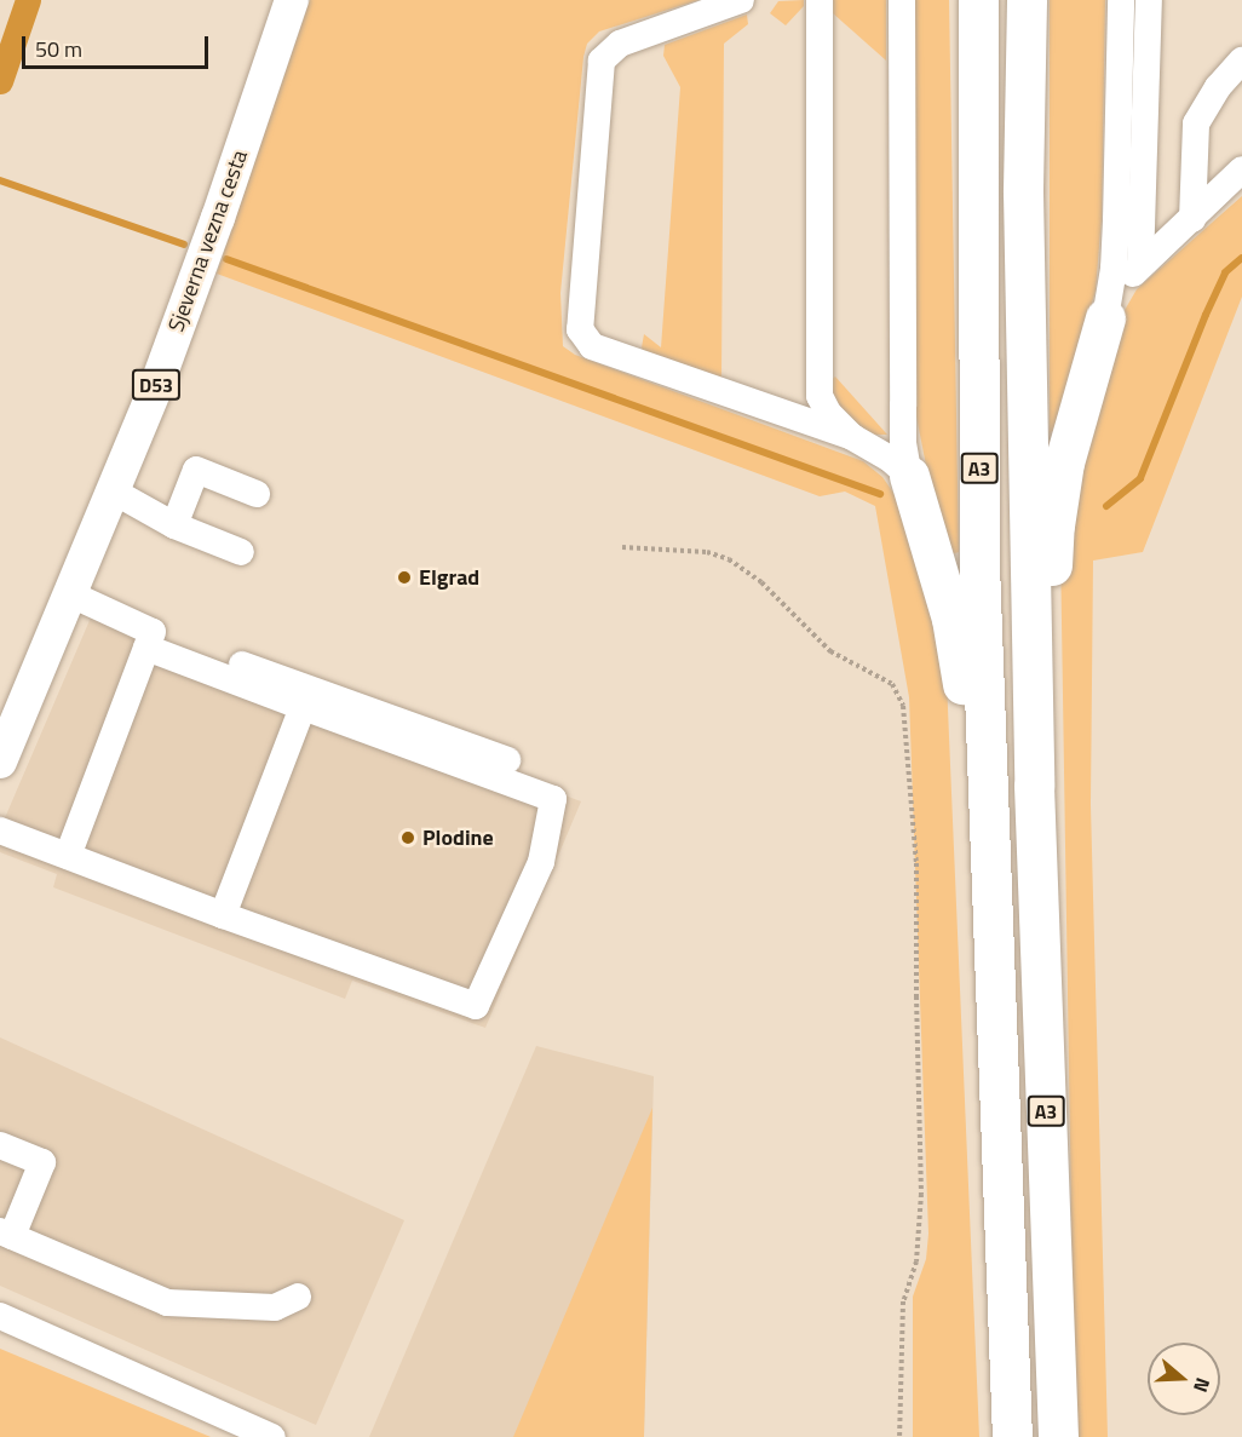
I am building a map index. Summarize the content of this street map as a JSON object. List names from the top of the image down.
{
  "streets": {
    "highway": ["A3"],
    "main road": ["Sjeverna vezna cesta", "D53"]
  },
  "places": ["Elgrad", "Plodine"],
  "scale_bar": "50 m",
  "north": "right"
}
